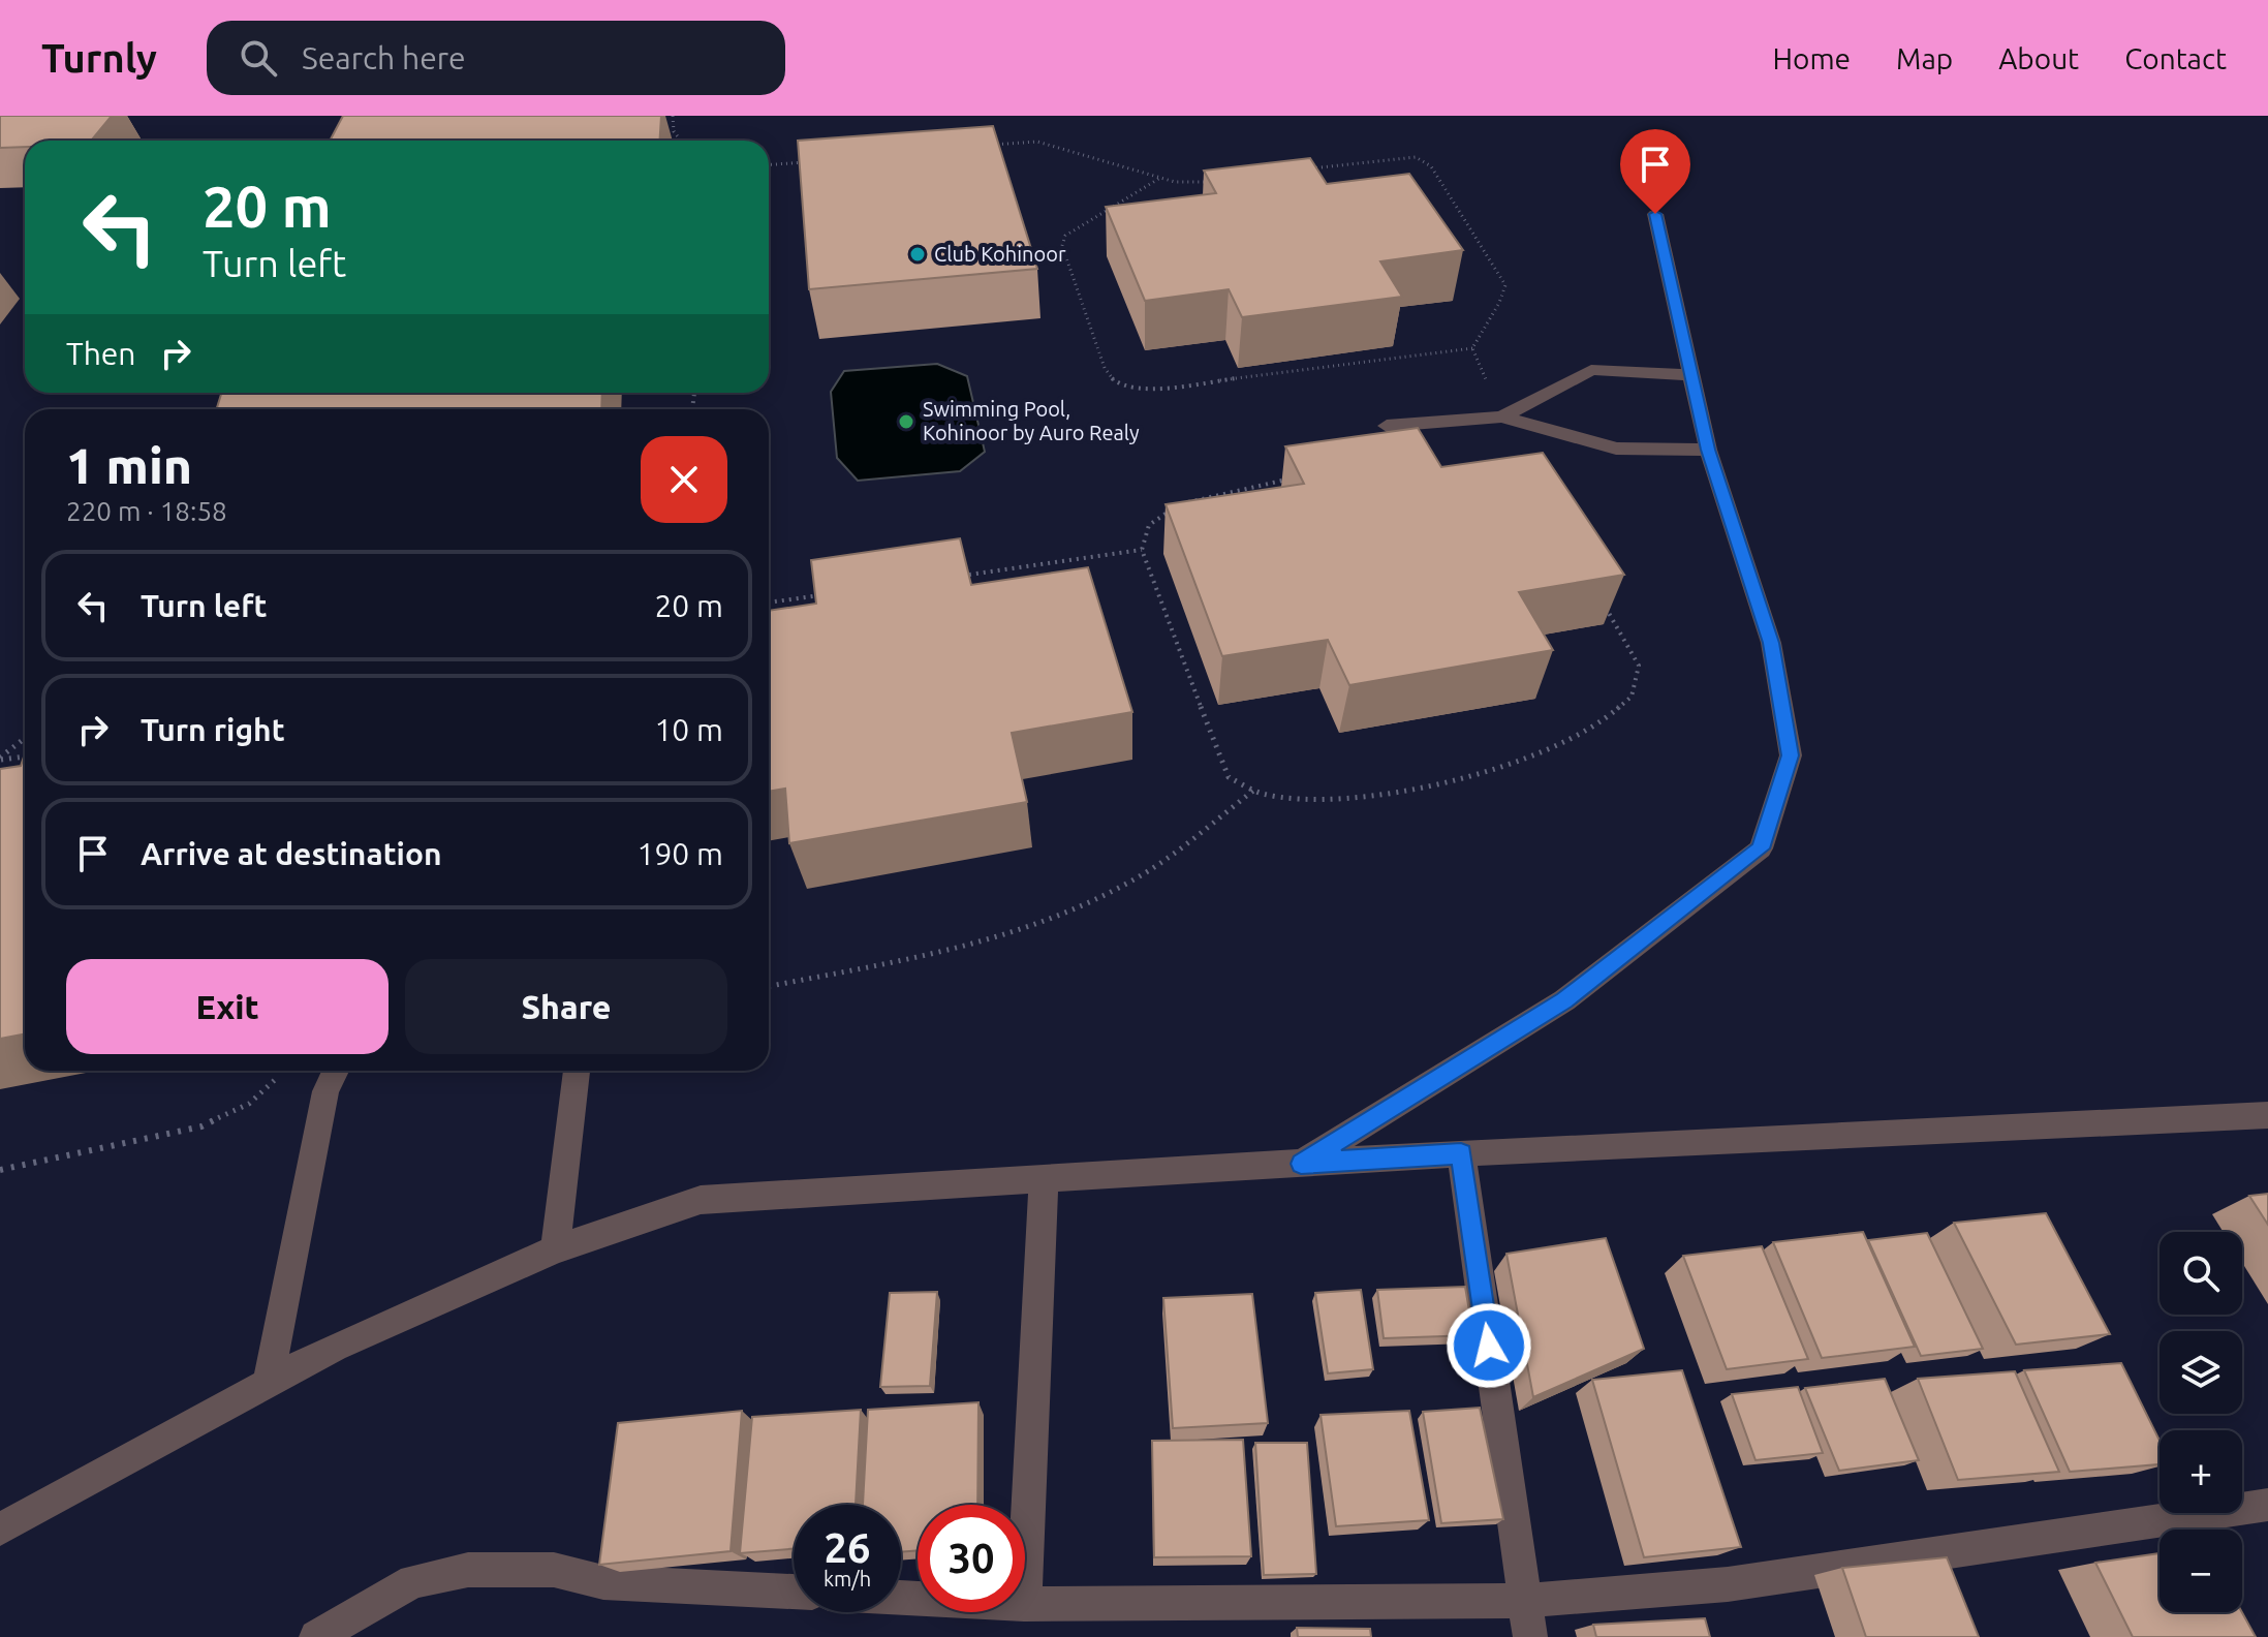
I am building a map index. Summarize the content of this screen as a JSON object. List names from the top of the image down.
{
  "places": ["Club Kohinoor", "Swimming Pool, Kohinoor by Auro Realy"],
  "page": {
    "header": "Turnly",
    "search": "Search here",
    "nav": [
      "Home",
      "Map",
      "About",
      "Contact"
    ],
    "turn": ["20 m", "Turn left"],
    "then": "Then",
    "heading": ["1 min", "220 m · 18:58"],
    "list": [
      {
        "name": "Turn left",
        "value": "20 m"
      },
      {
        "name": "Turn right",
        "value": "10 m"
      },
      {
        "name": "Arrive at destination",
        "value": "190 m"
      }
    ],
    "buttons": ["Exit", "Share"],
    "map_buttons": ["+", "−"],
    "speed": "26 km/h",
    "limit": "30"
  }
}
